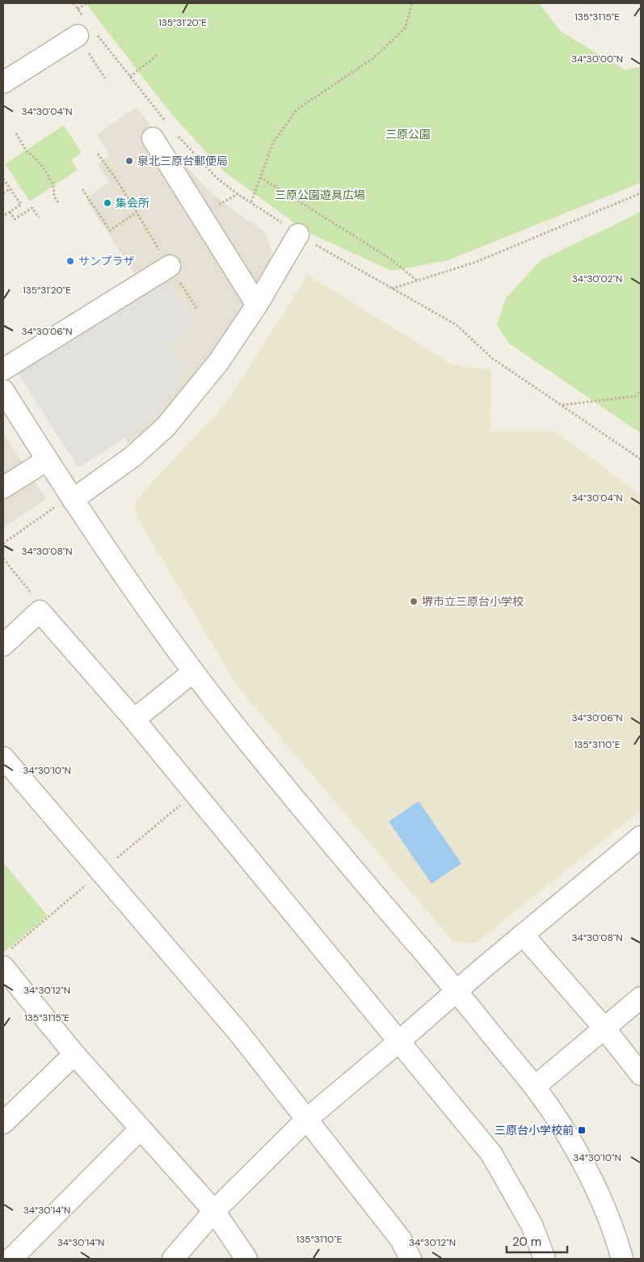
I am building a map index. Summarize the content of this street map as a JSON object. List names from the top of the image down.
{
  "parks": ["三原公園", "三原公園遊具広場"],
  "places": {
    "other": [
      "泉北三原台郵便局",
      "集会所",
      "サンプラザ",
      "堺市立三原台小学校"
    ],
    "transit": ["三原台小学校前"]
  },
  "scale_bar": "20 m",
  "coordinates": [
    "135°31'15\"E",
    "135°31'20\"E",
    "34°30'00\"N",
    "34°30'04\"N",
    "34°30'02\"N",
    "34°30'06\"N",
    "34°30'08\"N",
    "135°31'10\"E",
    "34°30'10\"N",
    "34°30'12\"N",
    "34°30'14\"N"
  ]
}
